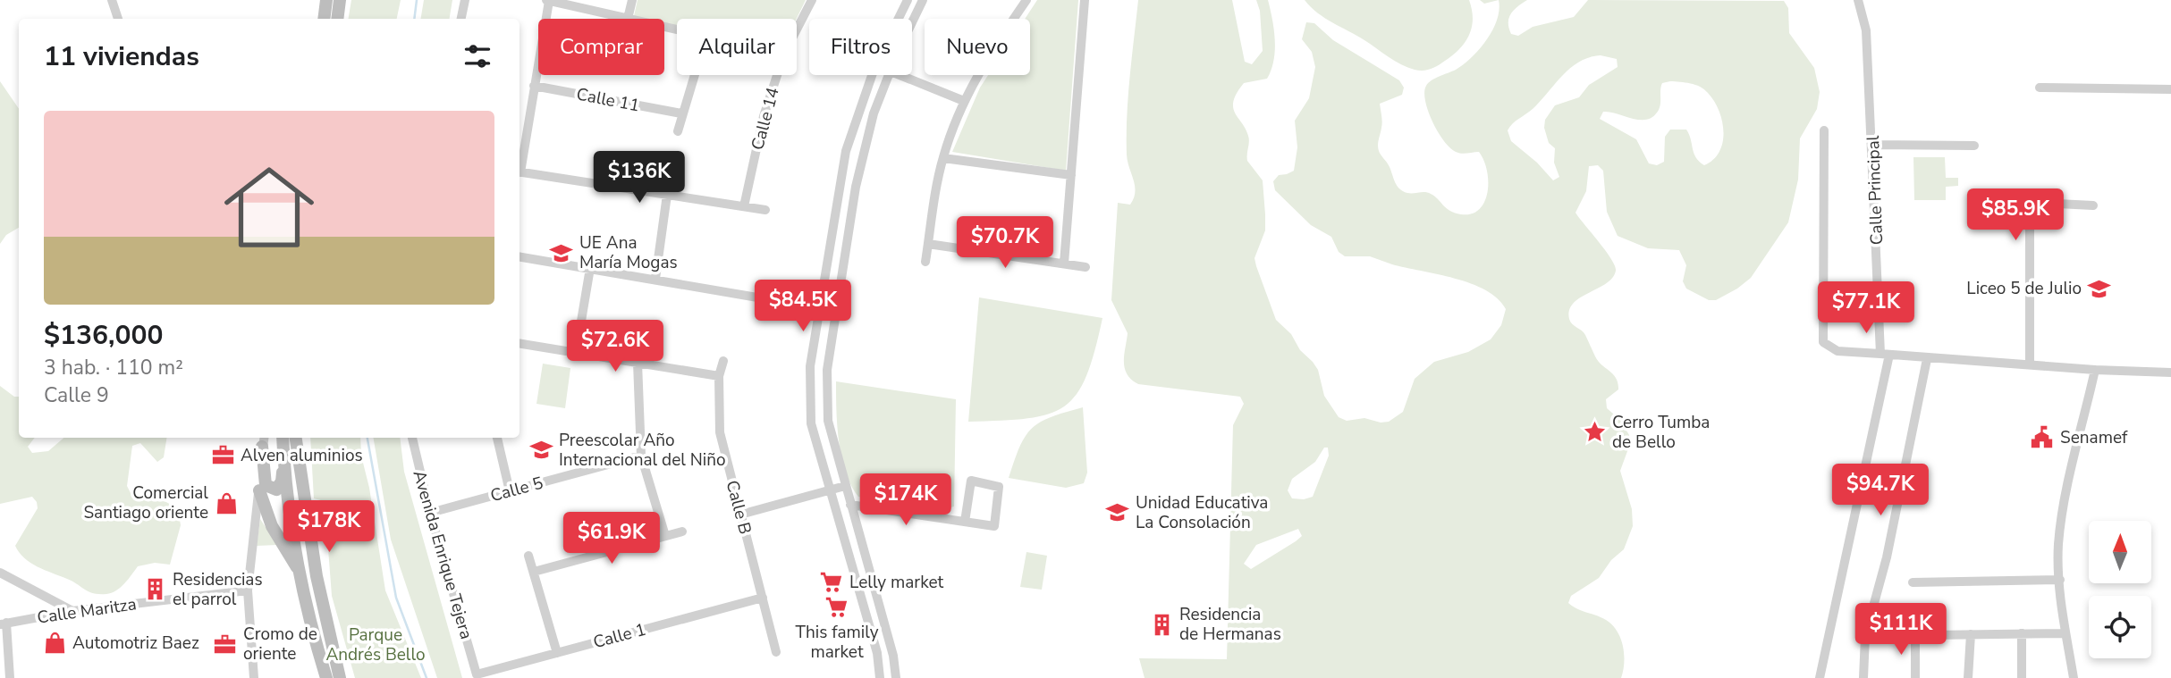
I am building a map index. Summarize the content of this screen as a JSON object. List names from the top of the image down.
{
  "streets": {
    "street": [
      "Calle 11",
      "Calle 14",
      "Calle Principal",
      "Calle 5",
      "Calle B",
      "Avenida Enrique Tejera",
      "Calle Maritza",
      "Calle 1"
    ]
  },
  "crossings": [
    ["Calle 5", "Avenida Enrique Tejera"],
    ["Calle B", "Calle 1"],
    ["Avenida Enrique Tejera", "Calle 1"]
  ],
  "parks": ["Parque Andrés Bello"],
  "places": {
    "school or university": [
      "UE Ana María Mogas",
      "Liceo 5 de Julio",
      "Preescolar Año Internacional del Niño",
      "Unidad Educativa La Consolación"
    ],
    "place": ["Cerro Tumba de Bello"],
    "public building": ["Senamef"],
    "office": ["Alven aluminios", "Cromo de oriente"],
    "shop": ["Comercial Santiago oriente", "Automotriz Baez"],
    "supermarket": ["Lelly market", "This family market"],
    "building": ["Residencias el parrol", "Residencia de Hermanas"]
  },
  "north": "top",
  "page": {
    "chip": [
      "Comprar",
      "Alquilar",
      "Filtros",
      "Nuevo"
    ],
    "heading": "11 viviendas",
    "list": [
      {
        "name": "$136,000",
        "note": "3 hab. · 110 m² · Calle 9"
      }
    ],
    "price": [
      "$136K",
      "$85.9K",
      "$70.7K",
      "$84.5K",
      "$77.1K",
      "$72.6K",
      "$94.7K",
      "$174K",
      "$178K",
      "$61.9K",
      "$111K"
    ]
  }
}
